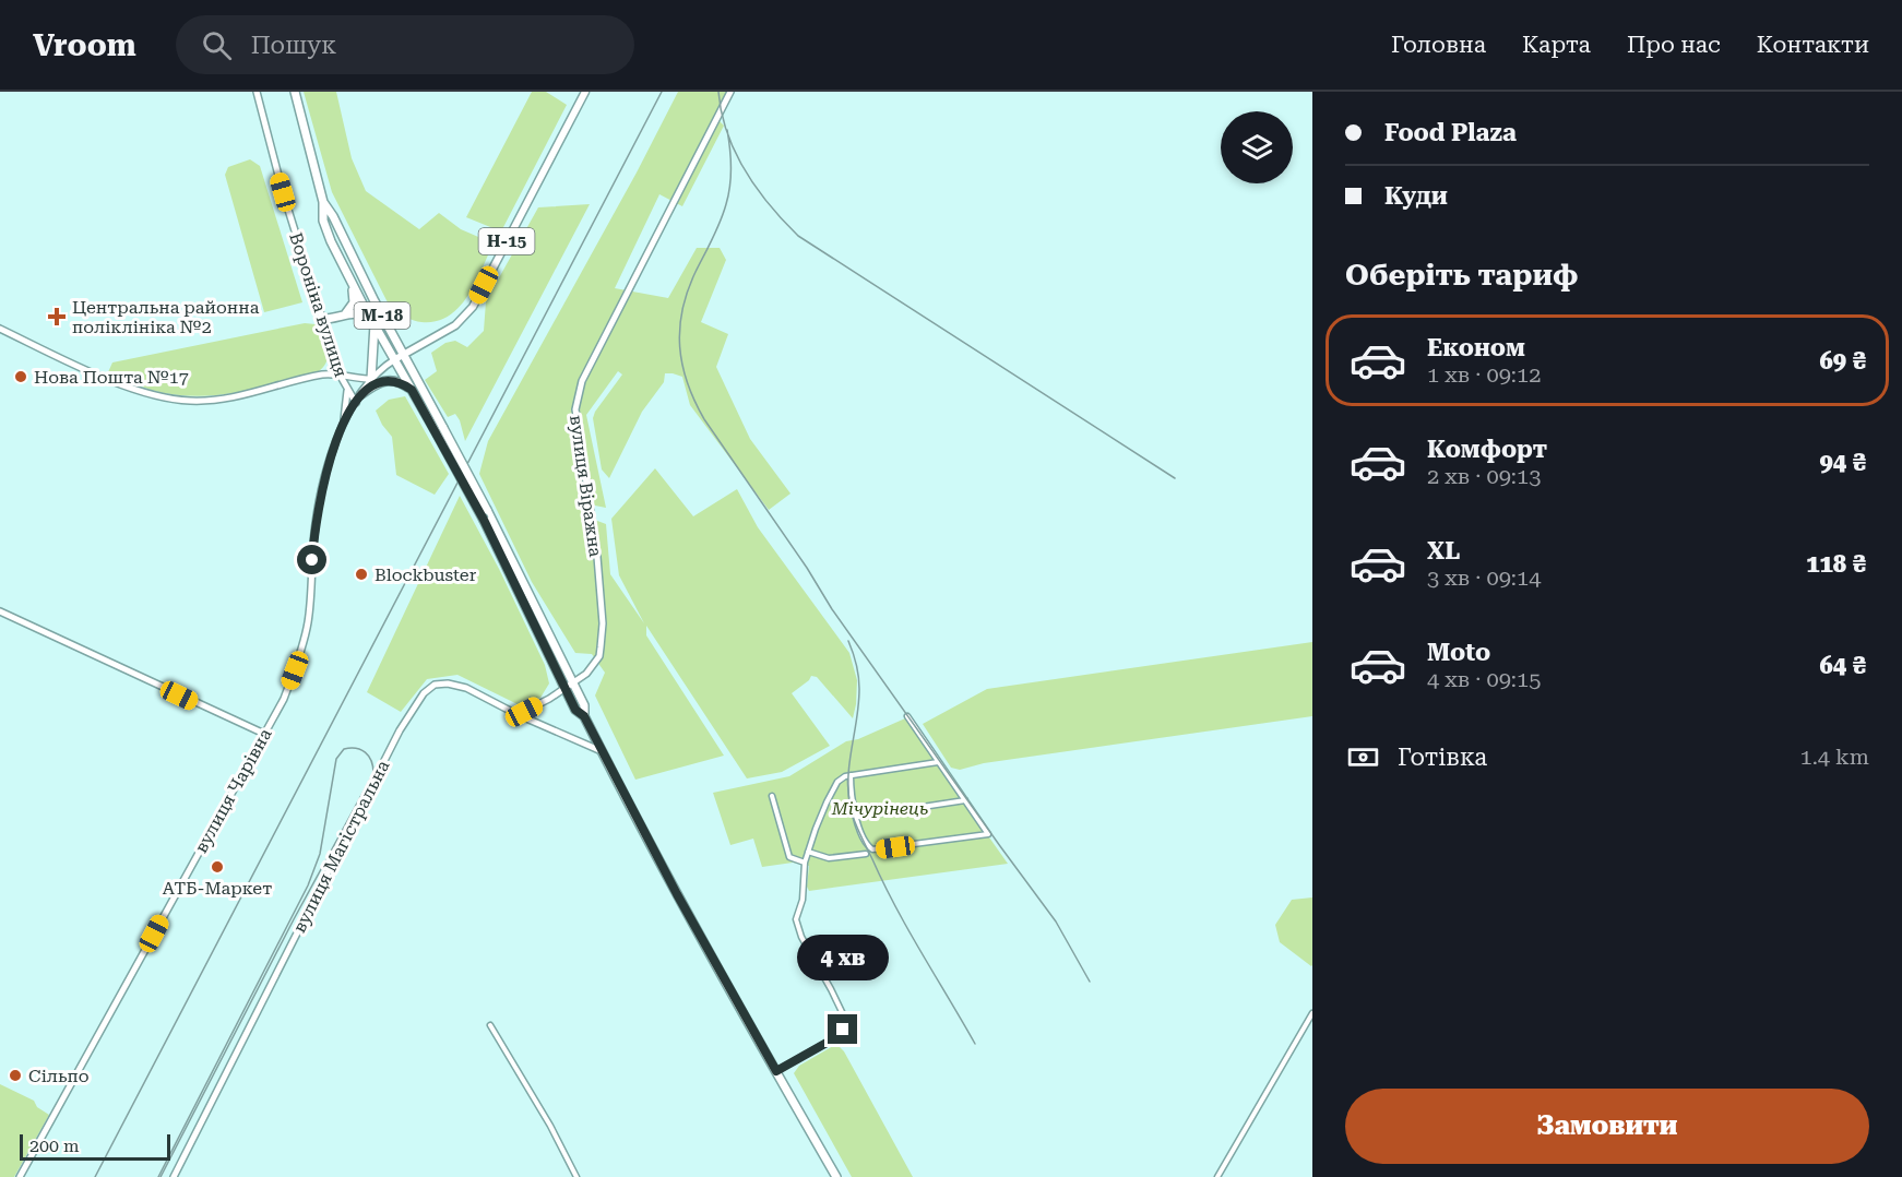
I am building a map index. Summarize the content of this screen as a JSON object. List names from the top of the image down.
{
  "streets": {
    "highway": ["М-18"],
    "main road": [
      "Н-15",
      "Вороніна вулиця",
      "вулиця Віражна",
      "вулиця Чарівна",
      "вулиця Магістральна"
    ]
  },
  "crossings": [
    ["Н-15", "М-18"],
    ["Н-15", "вулиця Чарівна"],
    ["Вороніна вулиця", "вулиця Чарівна"],
    ["М-18", "вулиця Віражна"],
    ["М-18", "вулиця Чарівна"],
    ["М-18", "вулиця Магістральна"],
    ["вулиця Віражна", "вулиця Магістральна"]
  ],
  "parks": ["Мічурінець"],
  "places": {
    "health": ["Центральна районна поліклініка №2"],
    "other": [
      "Нова Пошта №17",
      "Blockbuster",
      "АТБ-Маркет",
      "Сільпо"
    ]
  },
  "scale_bar": "200 m",
  "page": {
    "header": "Vroom",
    "search": "Пошук",
    "nav": [
      "Головна",
      "Карта",
      "Про нас",
      "Контакти"
    ],
    "banner": ["Food Plaza", "Куди"],
    "heading": "Оберіть тариф",
    "list": [
      {
        "name": "Економ",
        "note": "1 хв · 09:12",
        "value": "69 ₴"
      },
      {
        "name": "Комфорт",
        "note": "2 хв · 09:13",
        "value": "94 ₴"
      },
      {
        "name": "XL",
        "note": "3 хв · 09:14",
        "value": "118 ₴"
      },
      {
        "name": "Moto",
        "note": "4 хв · 09:15",
        "value": "64 ₴"
      }
    ],
    "pay": ["Готівка", "1.4 km"],
    "bubble": "4 хв",
    "buttons": "Замовити",
    "scale": "200 m"
  }
}
